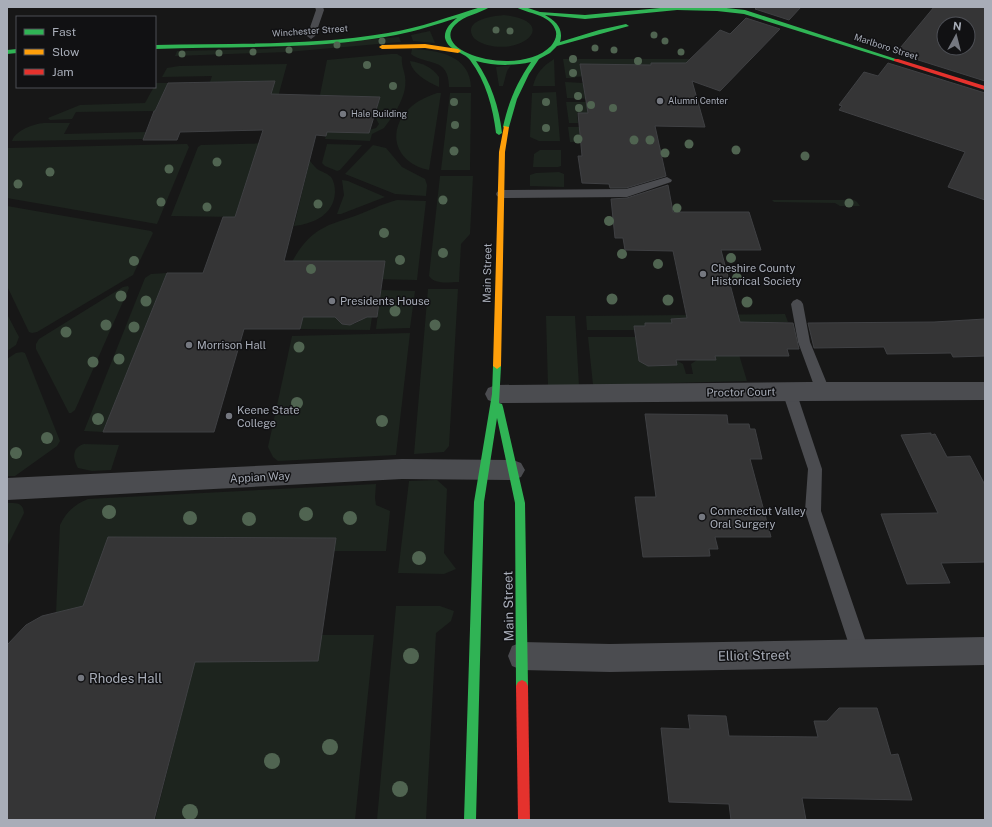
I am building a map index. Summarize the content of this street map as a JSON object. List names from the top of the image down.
{
  "streets": {
    "main road": ["Winchester Street", "Marlboro Street", "Main Street"],
    "street": ["Proctor Court", "Appian Way", "Elliot Street"]
  },
  "crossings": [
    ["Main Street", "Proctor Court"],
    ["Main Street", "Appian Way"],
    ["Main Street", "Elliot Street"]
  ],
  "places": [
    "Alumni Center",
    "Hale Building",
    "Cheshire County Historical Society",
    "Presidents House",
    "Morrison Hall",
    "Keene State College",
    "Connecticut Valley Oral Surgery",
    "Rhodes Hall"
  ],
  "legend": ["Fast", "Slow", "Jam"],
  "north": "top"
}
